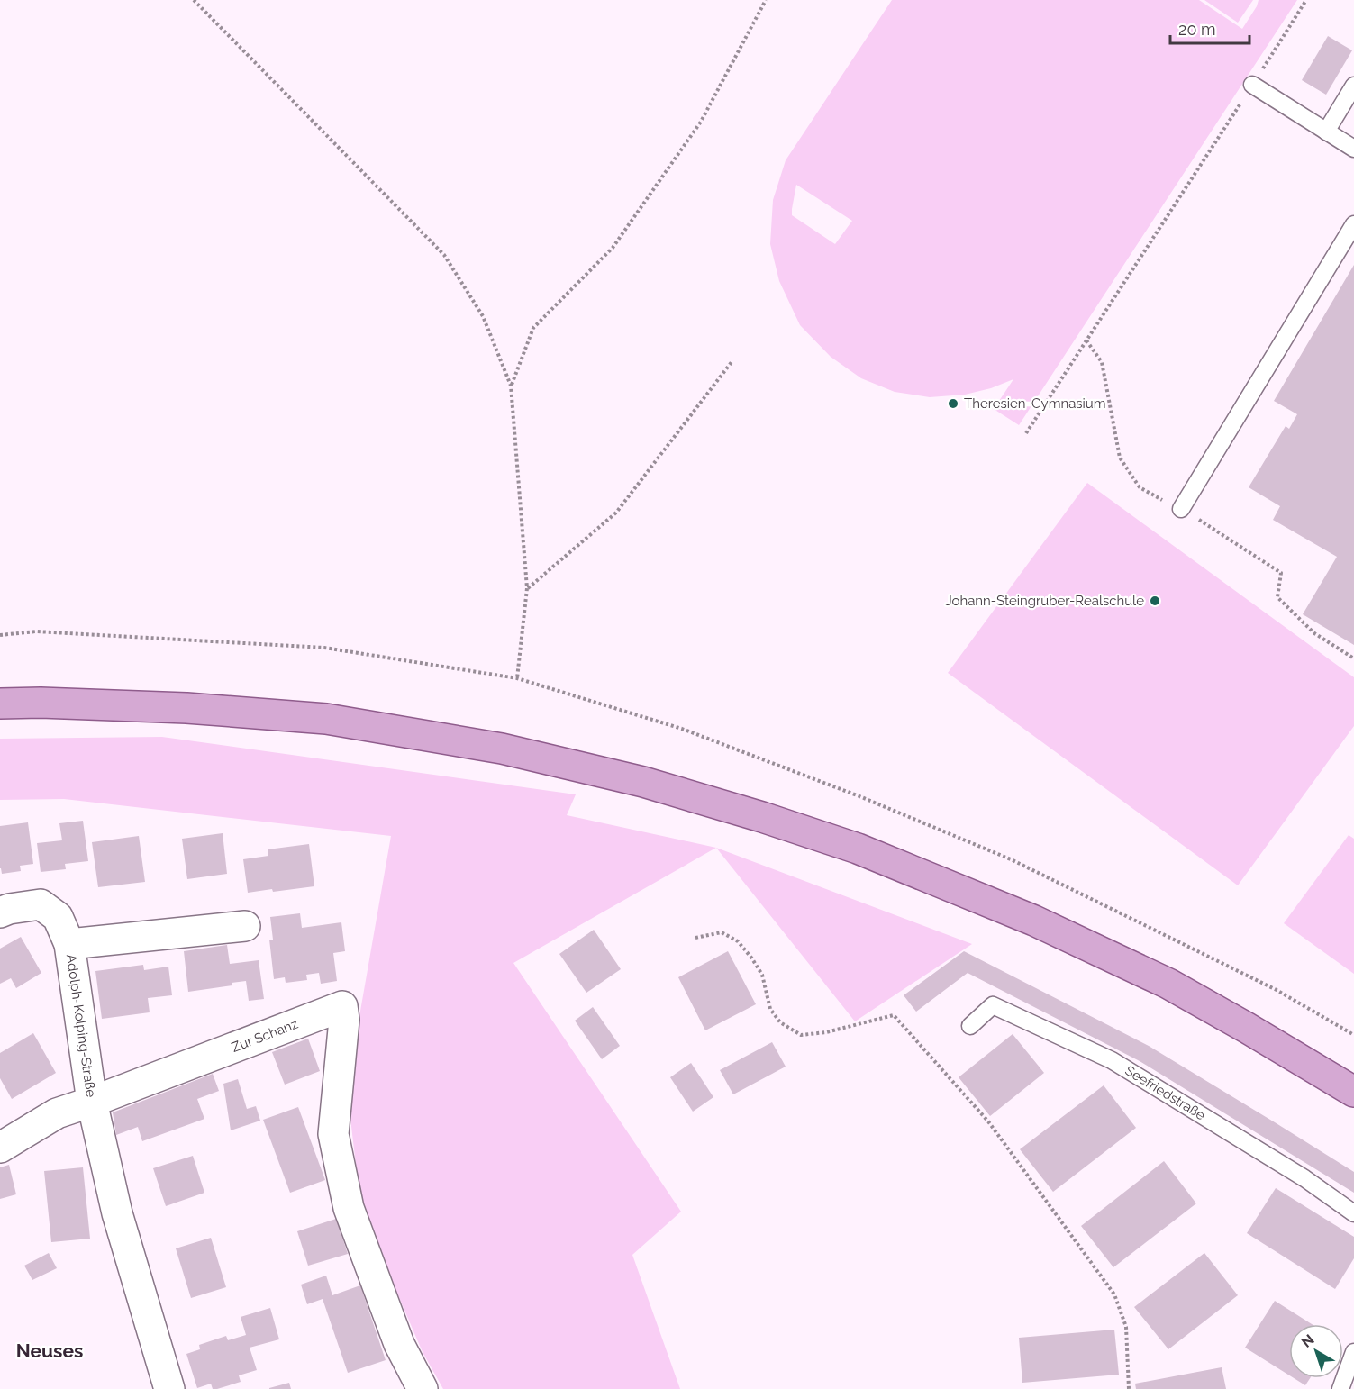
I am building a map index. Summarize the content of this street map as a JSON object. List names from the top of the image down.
{
  "streets": {
    "street": ["Adolph-Kolping-Straße", "Zur Schanz"],
    "lane": ["Seefriedstraße"]
  },
  "crossings": [
    ["Adolph-Kolping-Straße", "Zur Schanz"]
  ],
  "districts": ["Neuses"],
  "places": ["Theresien-Gymnasium", "Johann-Steingruber-Realschule"],
  "scale_bar": "20 m",
  "north": "top left"
}
